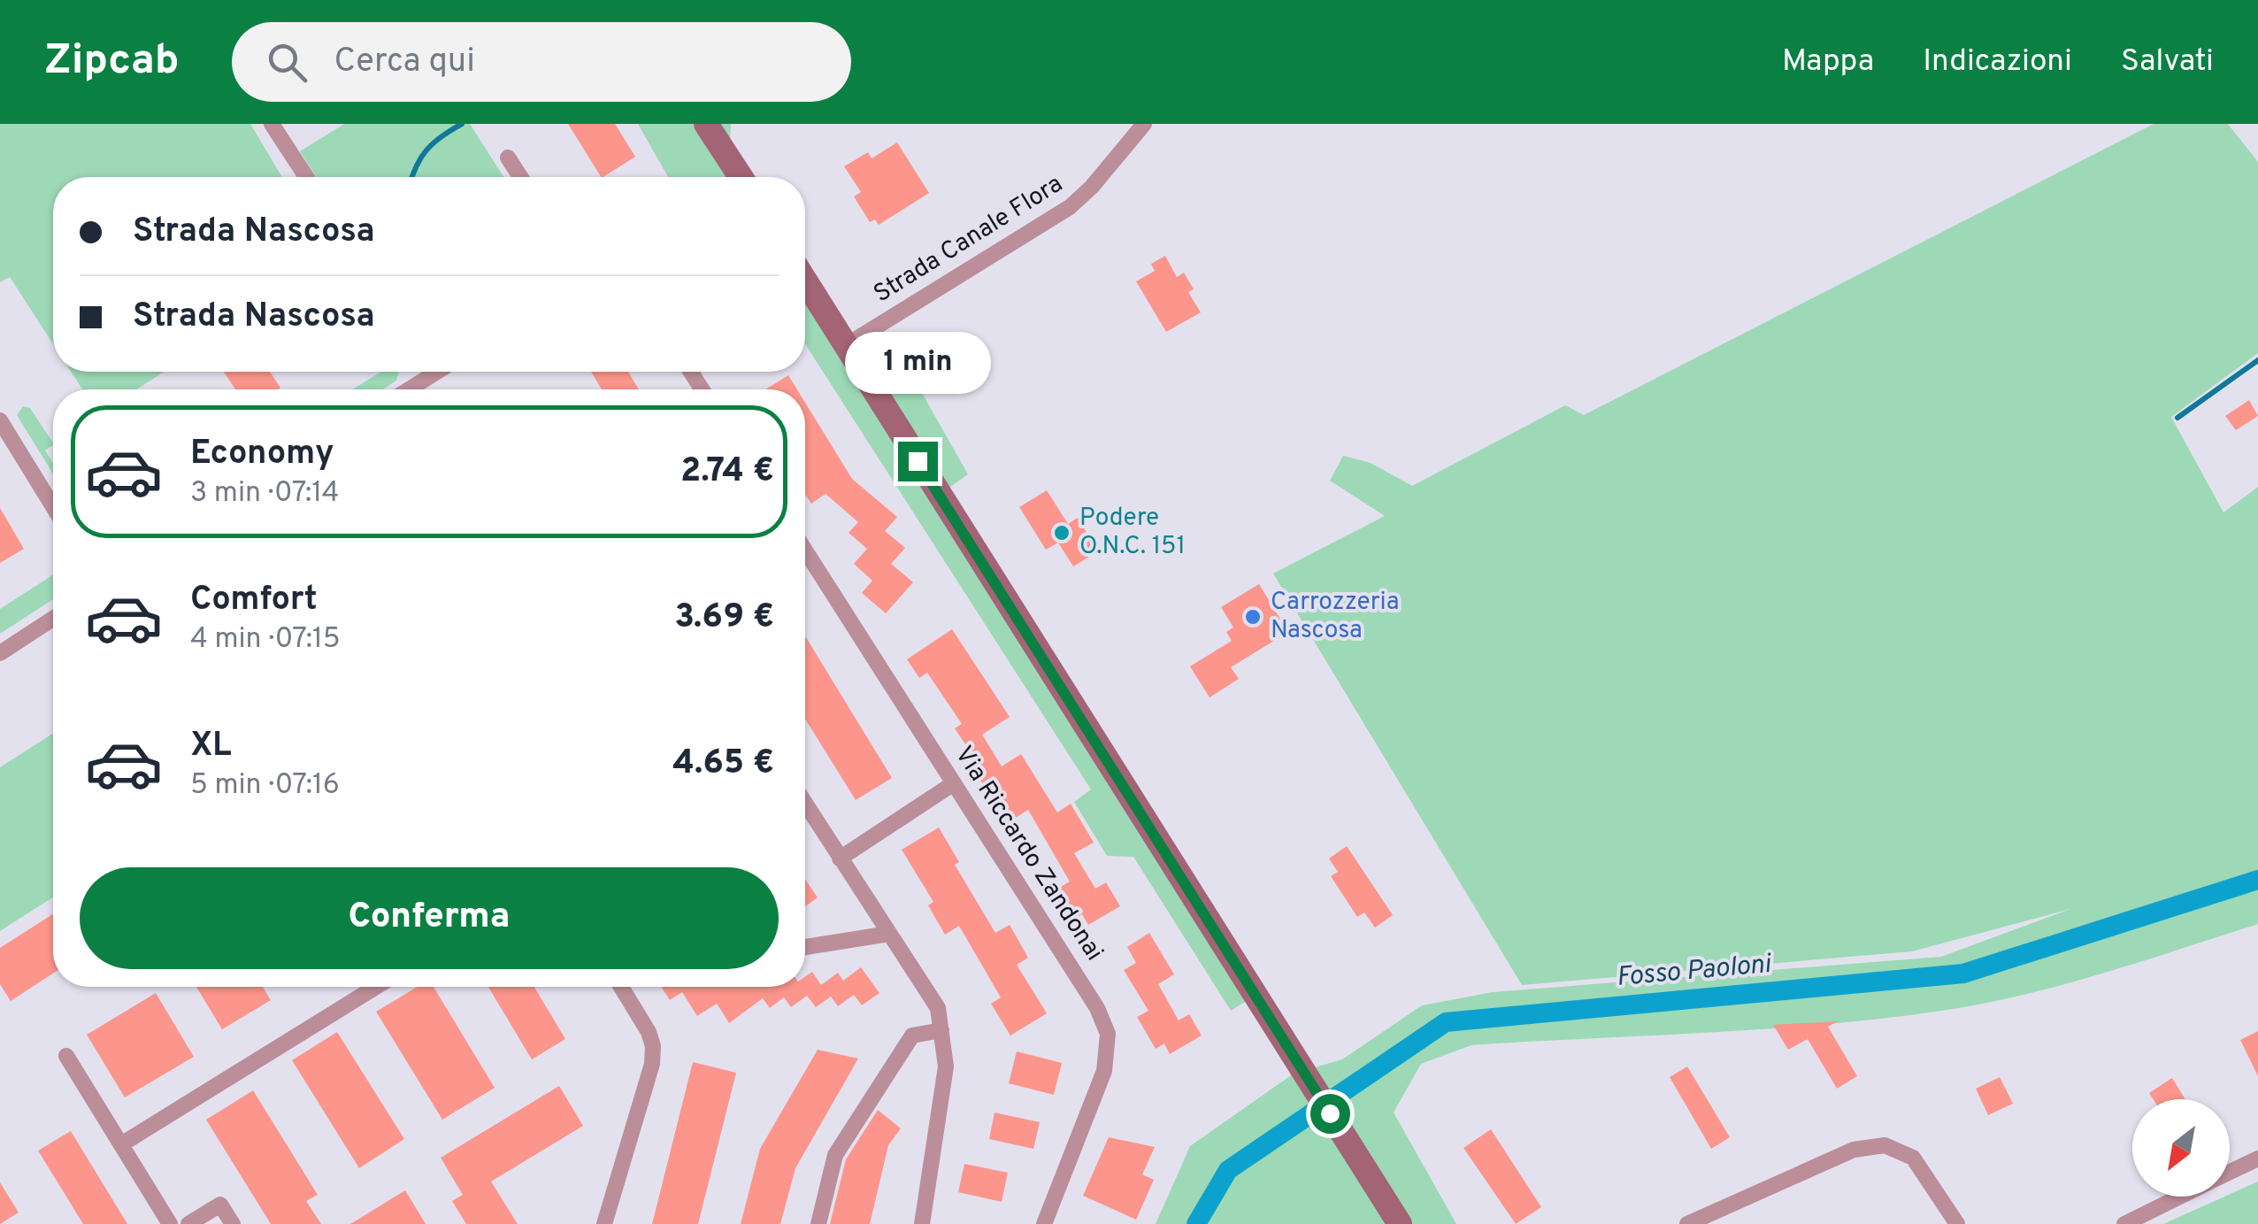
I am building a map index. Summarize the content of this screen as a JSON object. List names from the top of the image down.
{
  "streets": {
    "street": ["Strada Canale Flora", "Via Riccardo Zandonai"]
  },
  "water": ["Fosso Paoloni"],
  "places": ["Podere O.N.C. 151", "Carrozzeria Nascosa"],
  "north": "bottom left",
  "page": {
    "header": "Zipcab",
    "search": "Cerca qui",
    "nav": ["Mappa", "Indicazioni", "Salvati"],
    "banner": ["Strada Nascosa", "Strada Nascosa"],
    "bubble": "1 min",
    "list": [
      {
        "name": "Economy",
        "note": "3 min · 07:14",
        "value": "2.74 €"
      },
      {
        "name": "Comfort",
        "note": "4 min · 07:15",
        "value": "3.69 €"
      },
      {
        "name": "XL",
        "note": "5 min · 07:16",
        "value": "4.65 €"
      }
    ],
    "buttons": "Conferma"
  }
}
